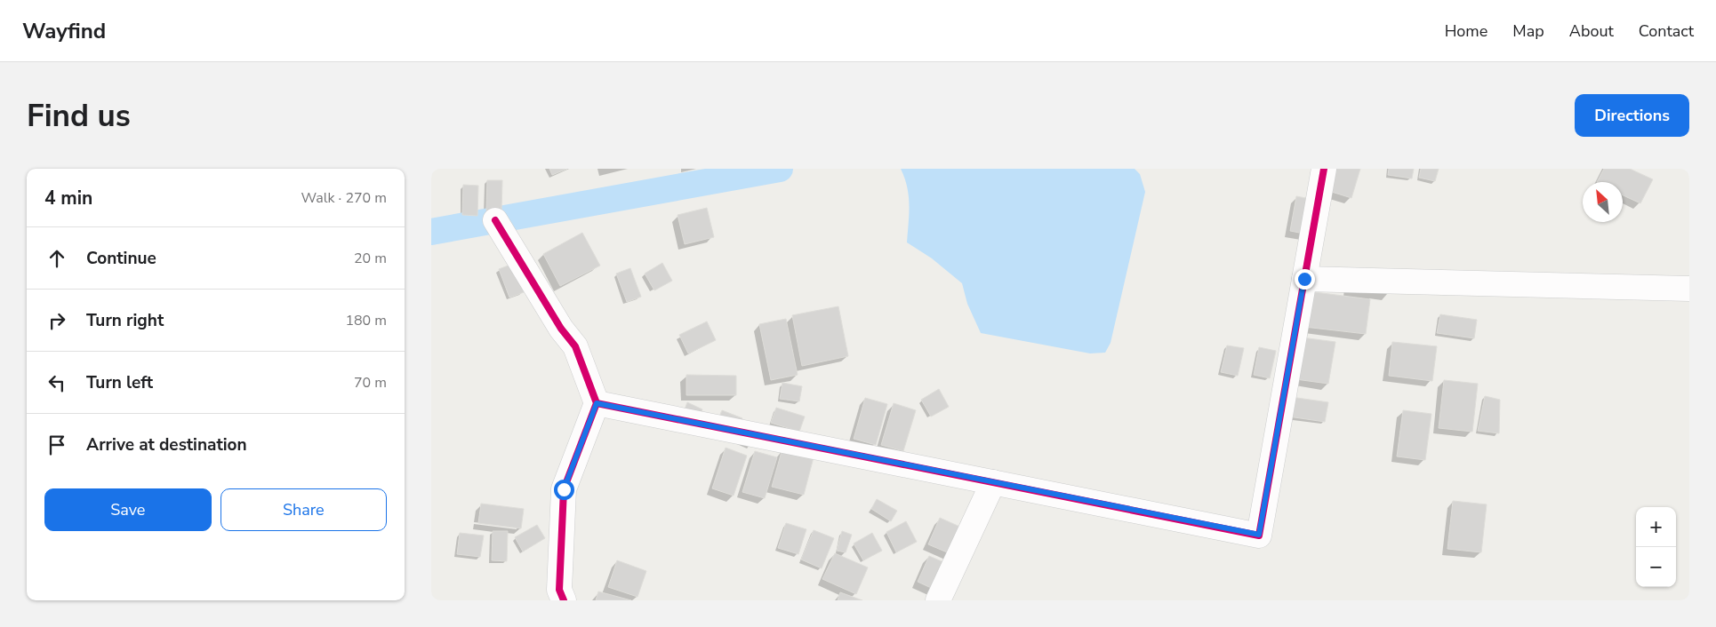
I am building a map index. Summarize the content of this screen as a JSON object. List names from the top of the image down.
{
  "north": "top left",
  "page": {
    "header": "Wayfind",
    "nav": [
      "Home",
      "Map",
      "About",
      "Contact"
    ],
    "buttons": [
      "Directions",
      ["Save", "Share"]
    ],
    "title": "Find us",
    "heading": ["4 min", "Walk · 270 m"],
    "list": [
      ["Continue", "20 m"],
      ["Turn right", "180 m"],
      ["Turn left", "70 m"],
      "Arrive at destination"
    ],
    "map_buttons": ["+", "−"]
  }
}
